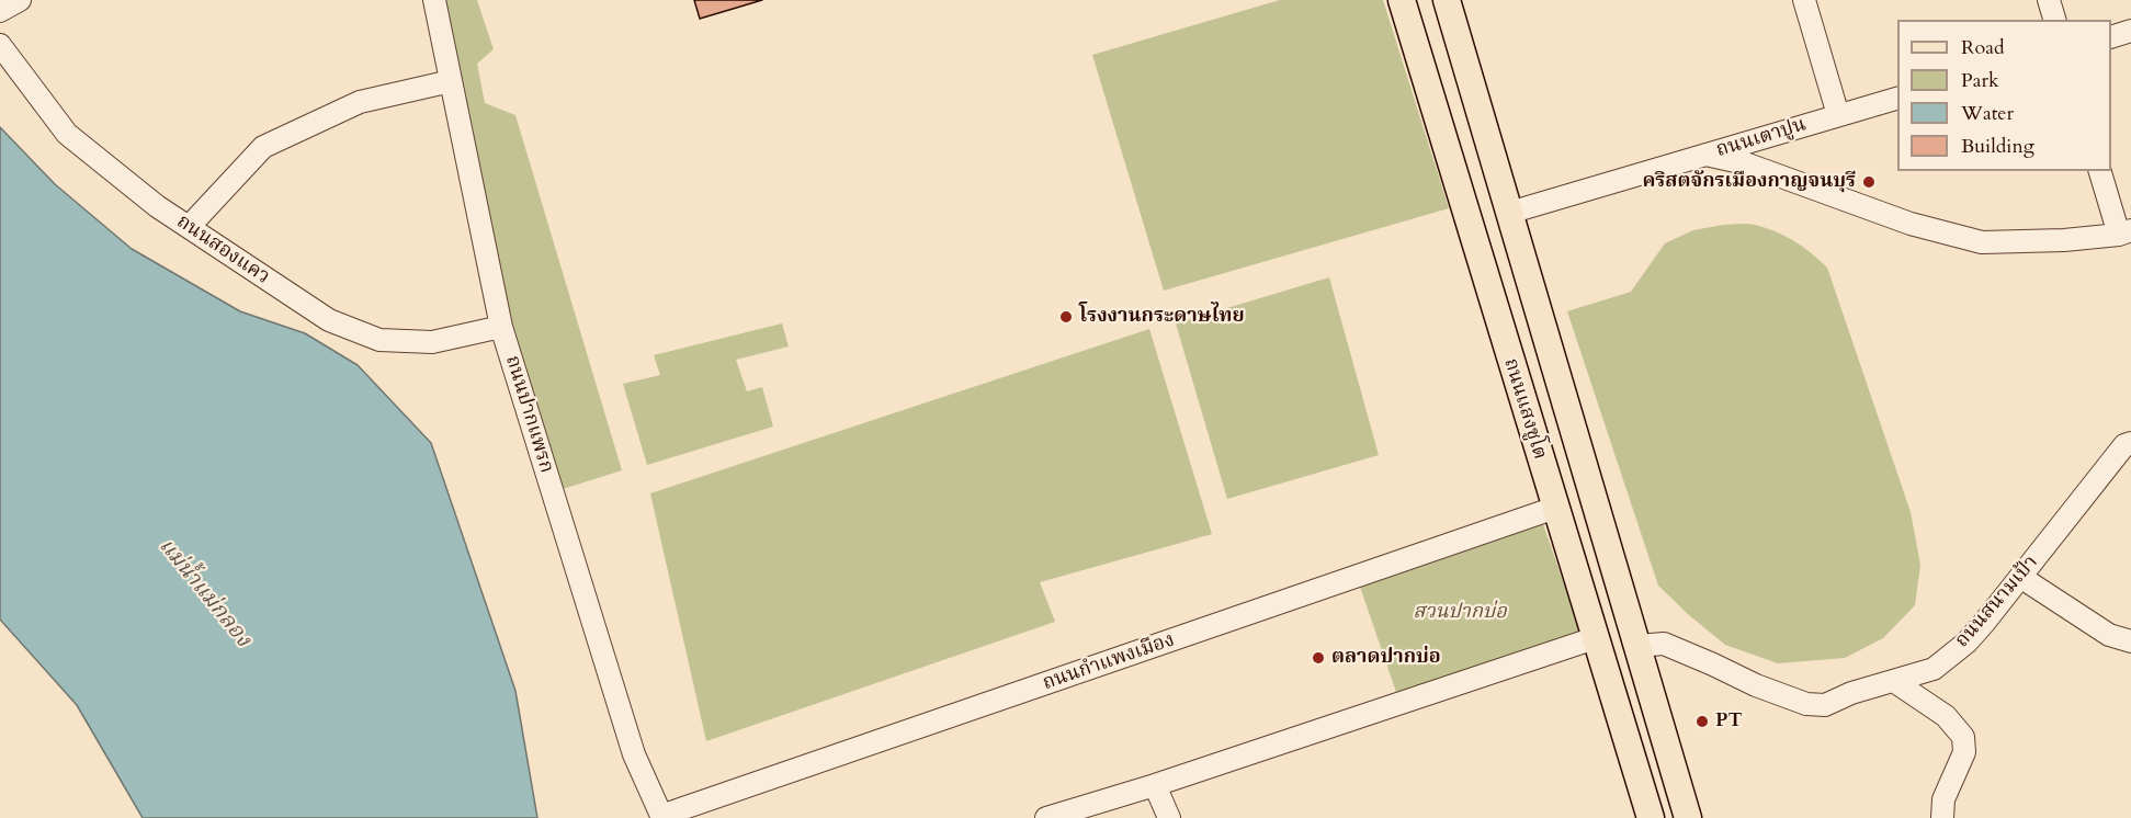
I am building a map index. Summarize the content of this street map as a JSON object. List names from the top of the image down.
{
  "streets": {
    "main road": ["ถนนแสงชูโต"],
    "street": [
      "ถนนเตาปูน",
      "ถนนสองแคว",
      "ถนนปากแพรก",
      "ถนนสนามเป้า",
      "ถนนกำแพงเมือง"
    ]
  },
  "crossings": [
    ["ถนนเตาปูน", "ถนนแสงชูโต"],
    ["ถนนสองแคว", "ถนนปากแพรก"],
    ["ถนนแสงชูโต", "ถนนสนามเป้า"],
    ["ถนนแสงชูโต", "ถนนกำแพงเมือง"],
    ["ถนนปากแพรก", "ถนนกำแพงเมือง"]
  ],
  "water": ["แม่น้ำแม่กลอง"],
  "parks": ["สวนปากบ่อ"],
  "places": [
    "คริสตจักรเมืองกาญจนบุรี",
    "โรงงานกระดาษไทย",
    "ตลาดปากบ่อ",
    "PT"
  ],
  "legend": [
    "Road",
    "Park",
    "Water",
    "Building"
  ]
}
